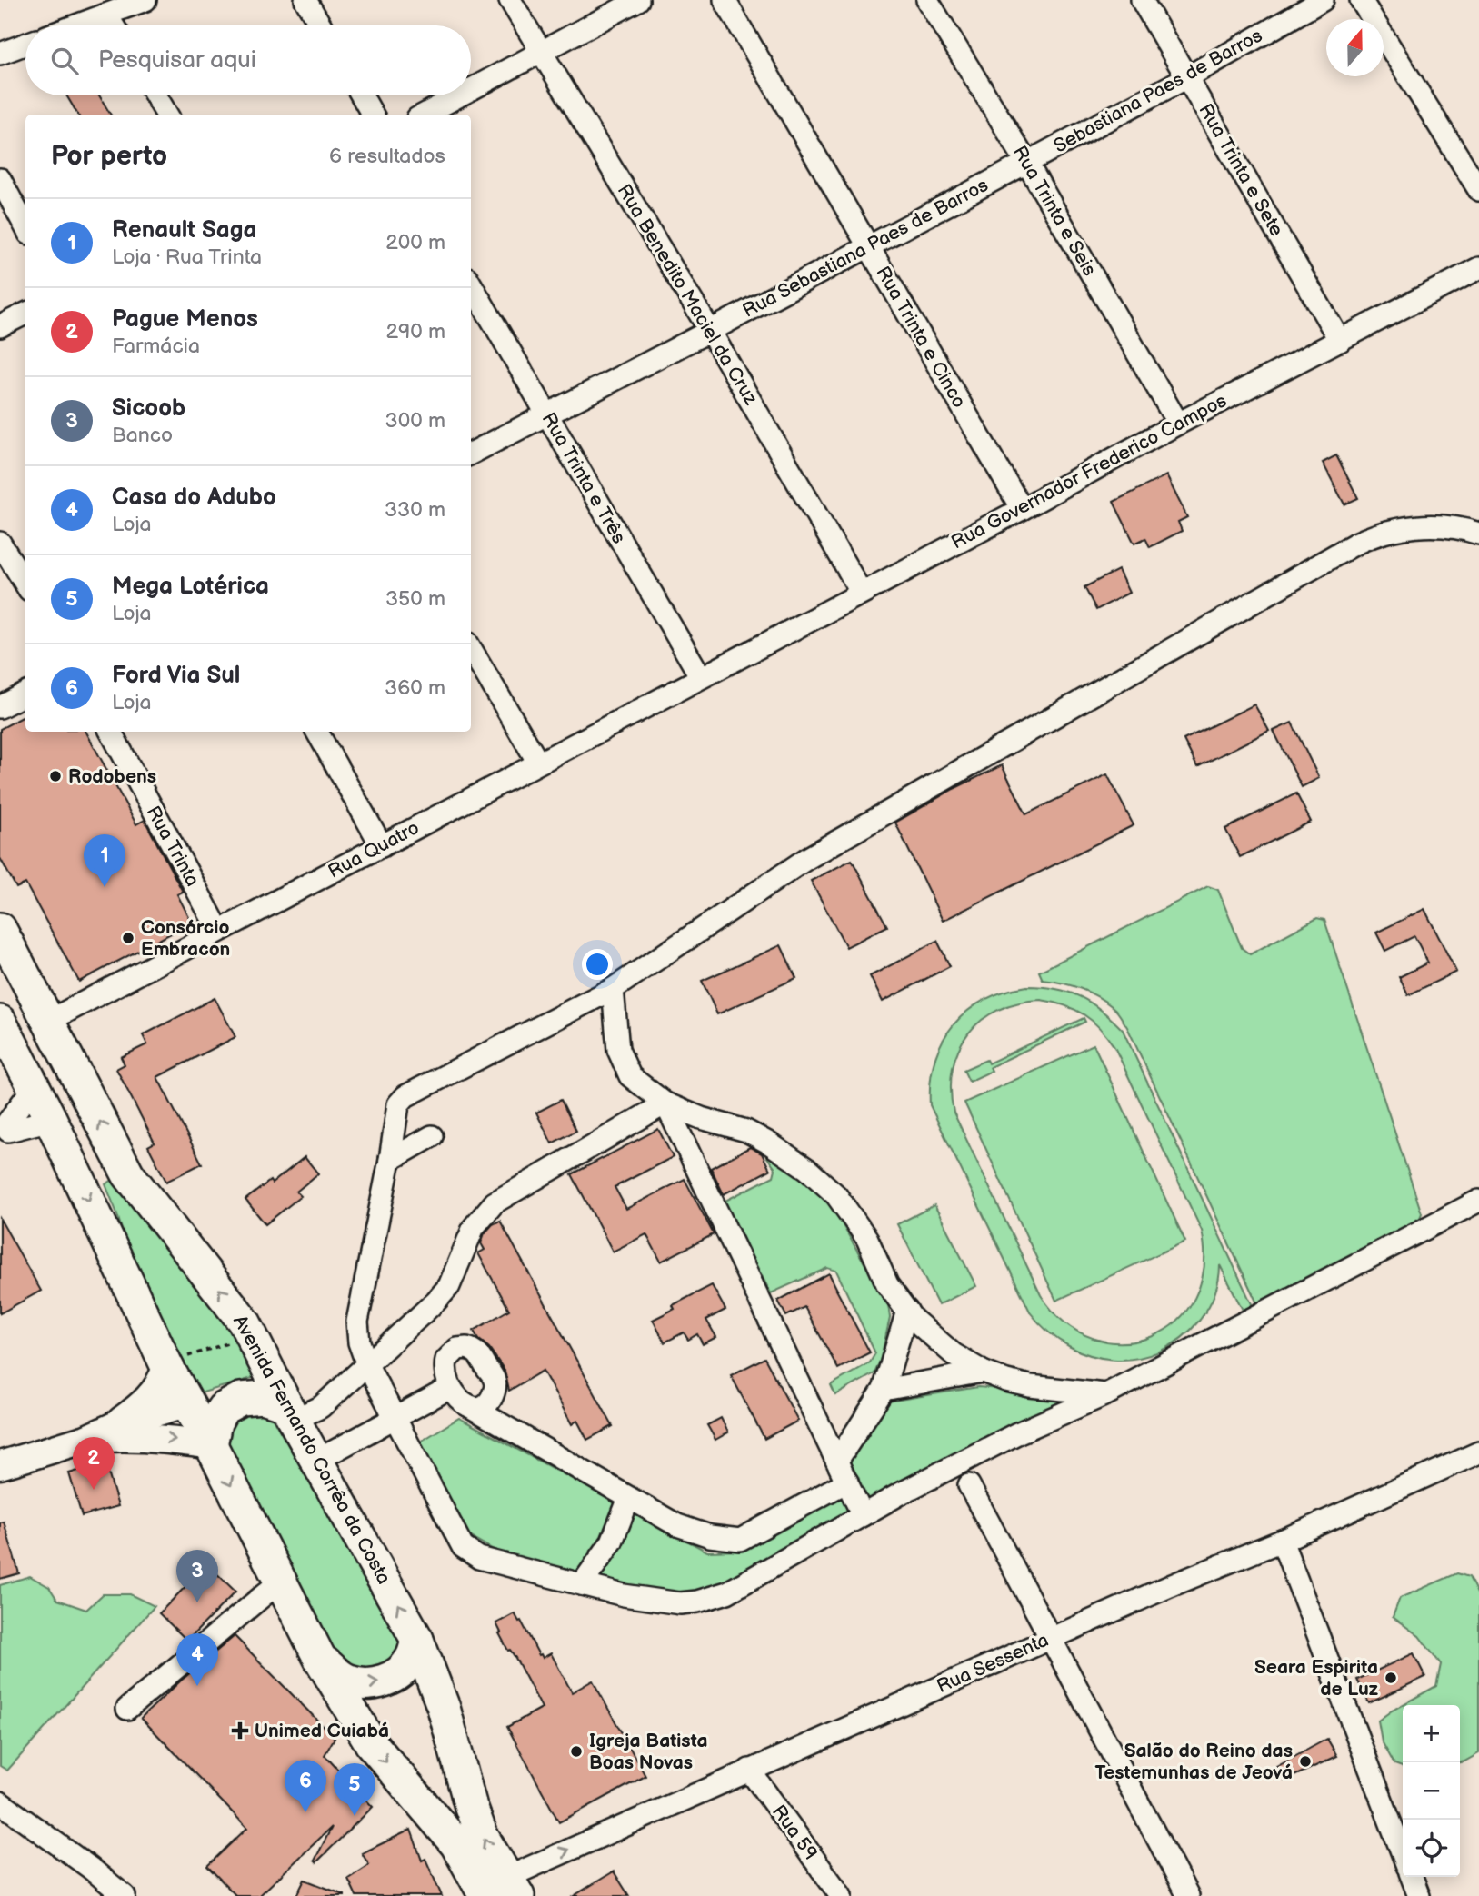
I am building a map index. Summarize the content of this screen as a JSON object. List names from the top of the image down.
{
  "streets": {
    "highway": ["Avenida Fernando Corrêa da Costa"],
    "street": [
      "Sebastiana Paes de Barros",
      "Rua Trinta e Sete",
      "Rua Trinta e Seis",
      "Rua Sebastiana Paes de Barros",
      "Rua Benedito Maciel da Cruz",
      "Rua Trinta e Cinco",
      "Rua Governador Frederico Campos",
      "Rua Trinta e Três",
      "Rua Trinta",
      "Rua Quatro",
      "Rua Sessenta",
      "Rua 59"
    ]
  },
  "crossings": [
    ["Sebastiana Paes de Barros", "Rua Trinta e Sete"],
    ["Sebastiana Paes de Barros", "Rua Trinta e Seis"],
    ["Sebastiana Paes de Barros", "Rua Sebastiana Paes de Barros"],
    ["Rua Trinta e Sete", "Rua Governador Frederico Campos"],
    ["Rua Trinta e Seis", "Rua Sebastiana Paes de Barros"],
    ["Rua Trinta e Seis", "Rua Governador Frederico Campos"],
    ["Rua Sebastiana Paes de Barros", "Rua Benedito Maciel da Cruz"],
    ["Rua Sebastiana Paes de Barros", "Rua Trinta e Cinco"],
    ["Rua Sebastiana Paes de Barros", "Rua Trinta e Três"],
    ["Rua Benedito Maciel da Cruz", "Rua Governador Frederico Campos"],
    ["Rua Trinta e Cinco", "Rua Governador Frederico Campos"],
    ["Rua Governador Frederico Campos", "Rua Trinta e Três"],
    ["Rua Governador Frederico Campos", "Rua Quatro"],
    ["Rua Trinta e Três", "Rua Quatro"],
    ["Rua Trinta", "Rua Quatro"],
    ["Rua Quatro", "Avenida Fernando Corrêa da Costa"],
    ["Avenida Fernando Corrêa da Costa", "Rua Sessenta"],
    ["Rua Sessenta", "Rua 59"]
  ],
  "places": {
    "other": [
      "Rodobens",
      "Consórcio Embracon",
      "Seara Espirita de Luz",
      "Igreja Batista Boas Novas",
      "Salão do Reino das Testemunhas de Jeová"
    ],
    "health": ["Unimed Cuiabá"]
  },
  "north": "top",
  "page": {
    "search": "Pesquisar aqui",
    "heading": ["Por perto", "6 resultados"],
    "list": [
      {
        "mark": "1",
        "name": "Renault Saga",
        "note": "Loja · Rua Trinta",
        "value": "200 m"
      },
      {
        "mark": "2",
        "name": "Pague Menos",
        "note": "Farmácia",
        "value": "290 m"
      },
      {
        "mark": "3",
        "name": "Sicoob",
        "note": "Banco",
        "value": "300 m"
      },
      {
        "mark": "4",
        "name": "Casa do Adubo",
        "note": "Loja",
        "value": "330 m"
      },
      {
        "mark": "5",
        "name": "Mega Lotérica",
        "note": "Loja",
        "value": "350 m"
      },
      {
        "mark": "6",
        "name": "Ford Via Sul",
        "note": "Loja",
        "value": "360 m"
      }
    ],
    "pins": [
      "1",
      "2",
      "3",
      "4",
      "6",
      "5"
    ],
    "map_buttons": ["+", "−"]
  }
}
